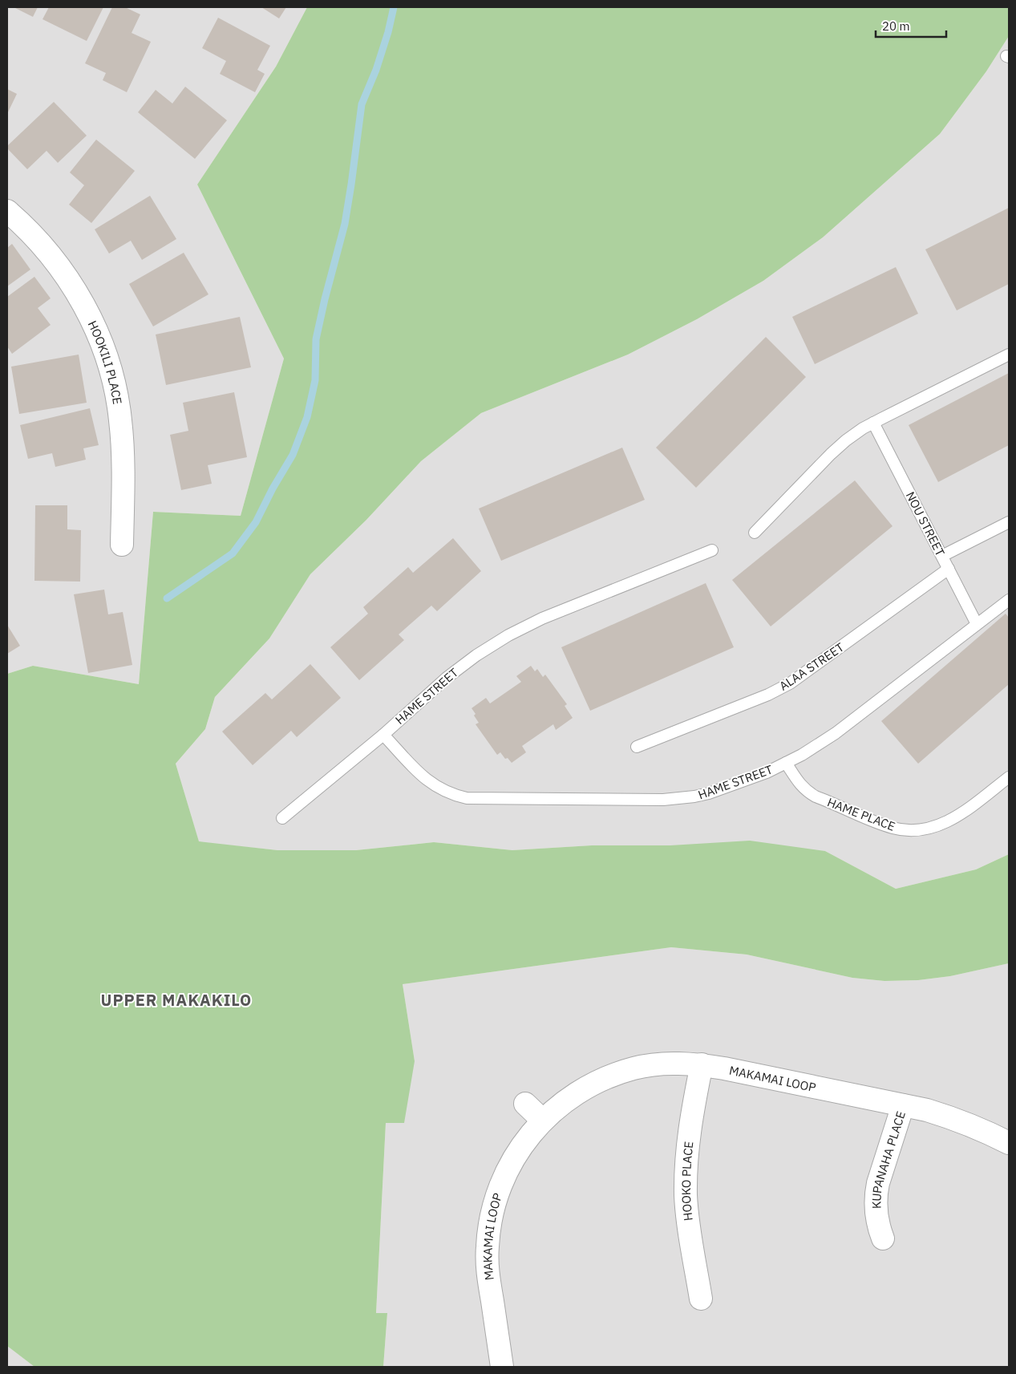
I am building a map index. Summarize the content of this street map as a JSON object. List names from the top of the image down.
{
  "streets": {
    "street": [
      "HOOKILI PLACE",
      "MAKAMAI LOOP",
      "KUPANAHA PLACE",
      "HOOKO PLACE"
    ],
    "lane": [
      "NOU STREET",
      "ALAA STREET",
      "HAME STREET",
      "HAME PLACE"
    ]
  },
  "crossings": [
    ["NOU STREET", "ALAA STREET"],
    ["NOU STREET", "HAME STREET"],
    ["HAME STREET", "HAME PLACE"],
    ["MAKAMAI LOOP", "KUPANAHA PLACE"],
    ["MAKAMAI LOOP", "HOOKO PLACE"]
  ],
  "districts": ["UPPER MAKAKILO"],
  "scale_bar": "20 m"
}
